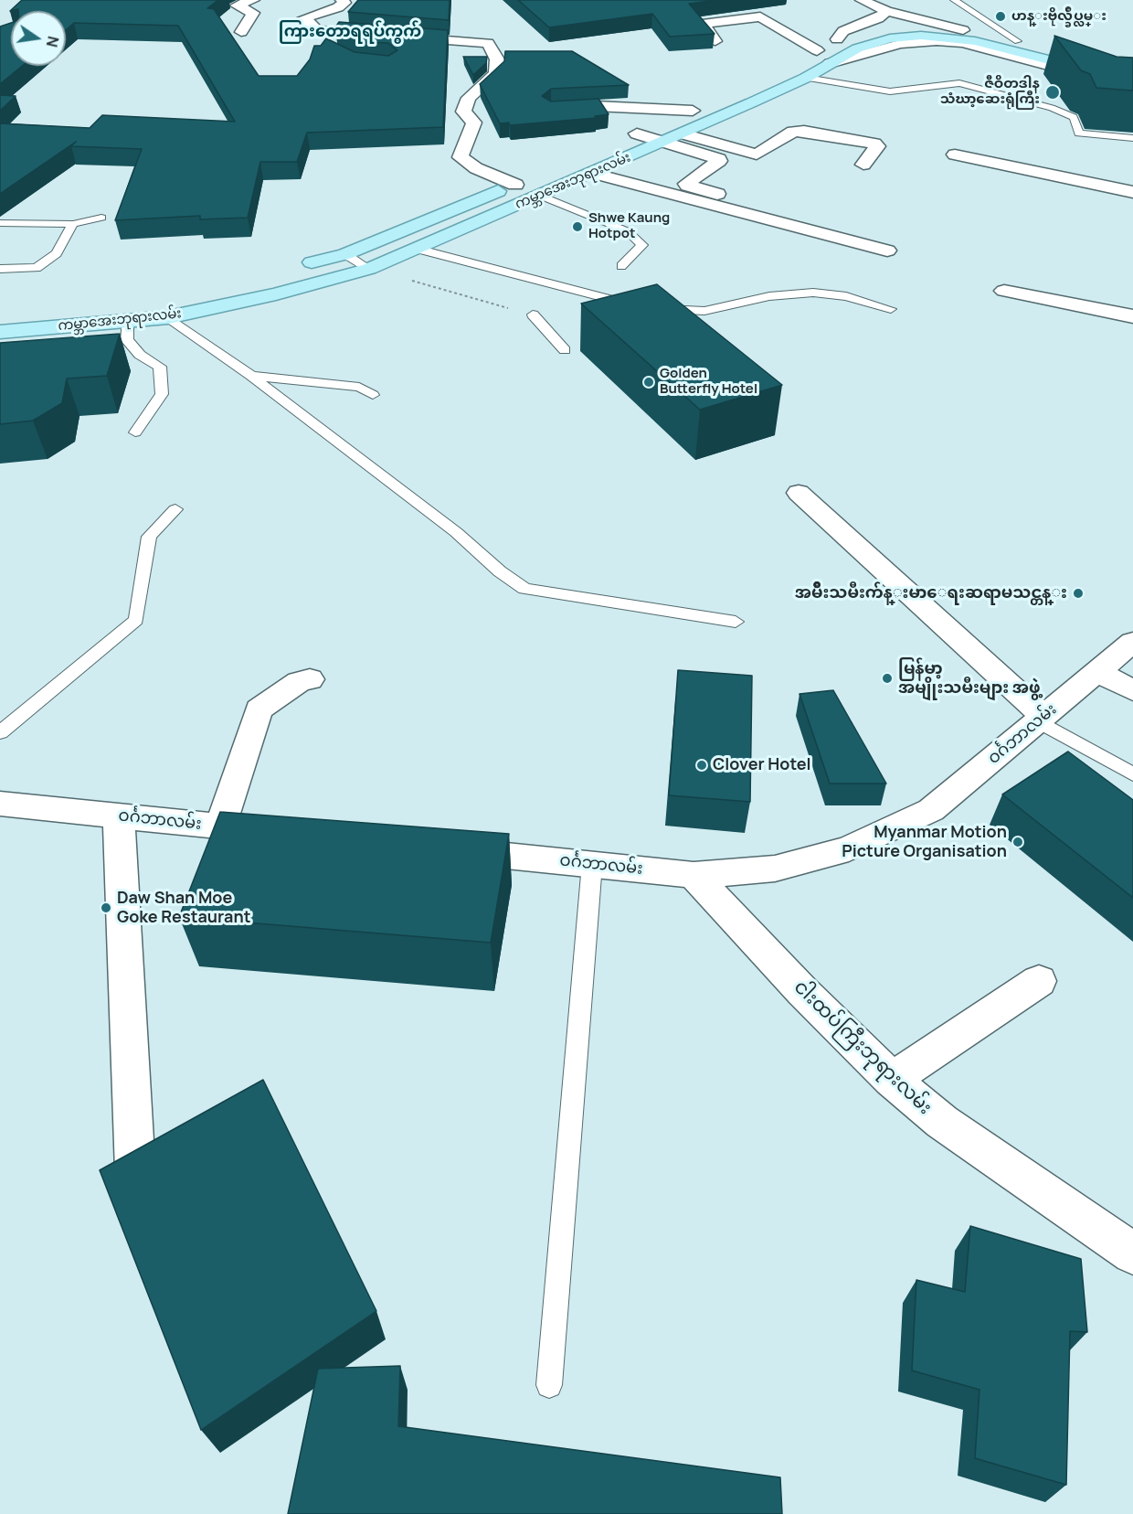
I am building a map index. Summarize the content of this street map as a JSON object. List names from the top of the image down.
{
  "streets": {
    "main road": ["ကမ္ဘာအေးဘုရားလမ်း"],
    "street": ["ဝင်္ဂဘာလမ်း", "ငါးထပ်ကြီးဘုရားလမ်း"]
  },
  "crossings": [
    ["ဝင်္ဂဘာလမ်း", "ငါးထပ်ကြီးဘုရားလမ်း"]
  ],
  "districts": ["ကြားတောရရပ်ကွက်"],
  "places": [
    "ဟန္းဗိုလ္ခ်ဳပ္လမ္း",
    "ဇီဝိတဒါန သံဃာ့ဆေးရုံကြီး",
    "Shwe Kaung Hotpot",
    "Golden Butterfly Hotel",
    "အမ်ိဳးသမီးက်န္းမာေရးဆရာမသင္တန္း",
    "မြန်မာ့ အမျိုးသမီးများ အဖွဲ့",
    "Clover Hotel",
    "Myanmar Motion Picture Organisation",
    "Daw Shan Moe Goke Restaurant"
  ],
  "north": "right"
}
